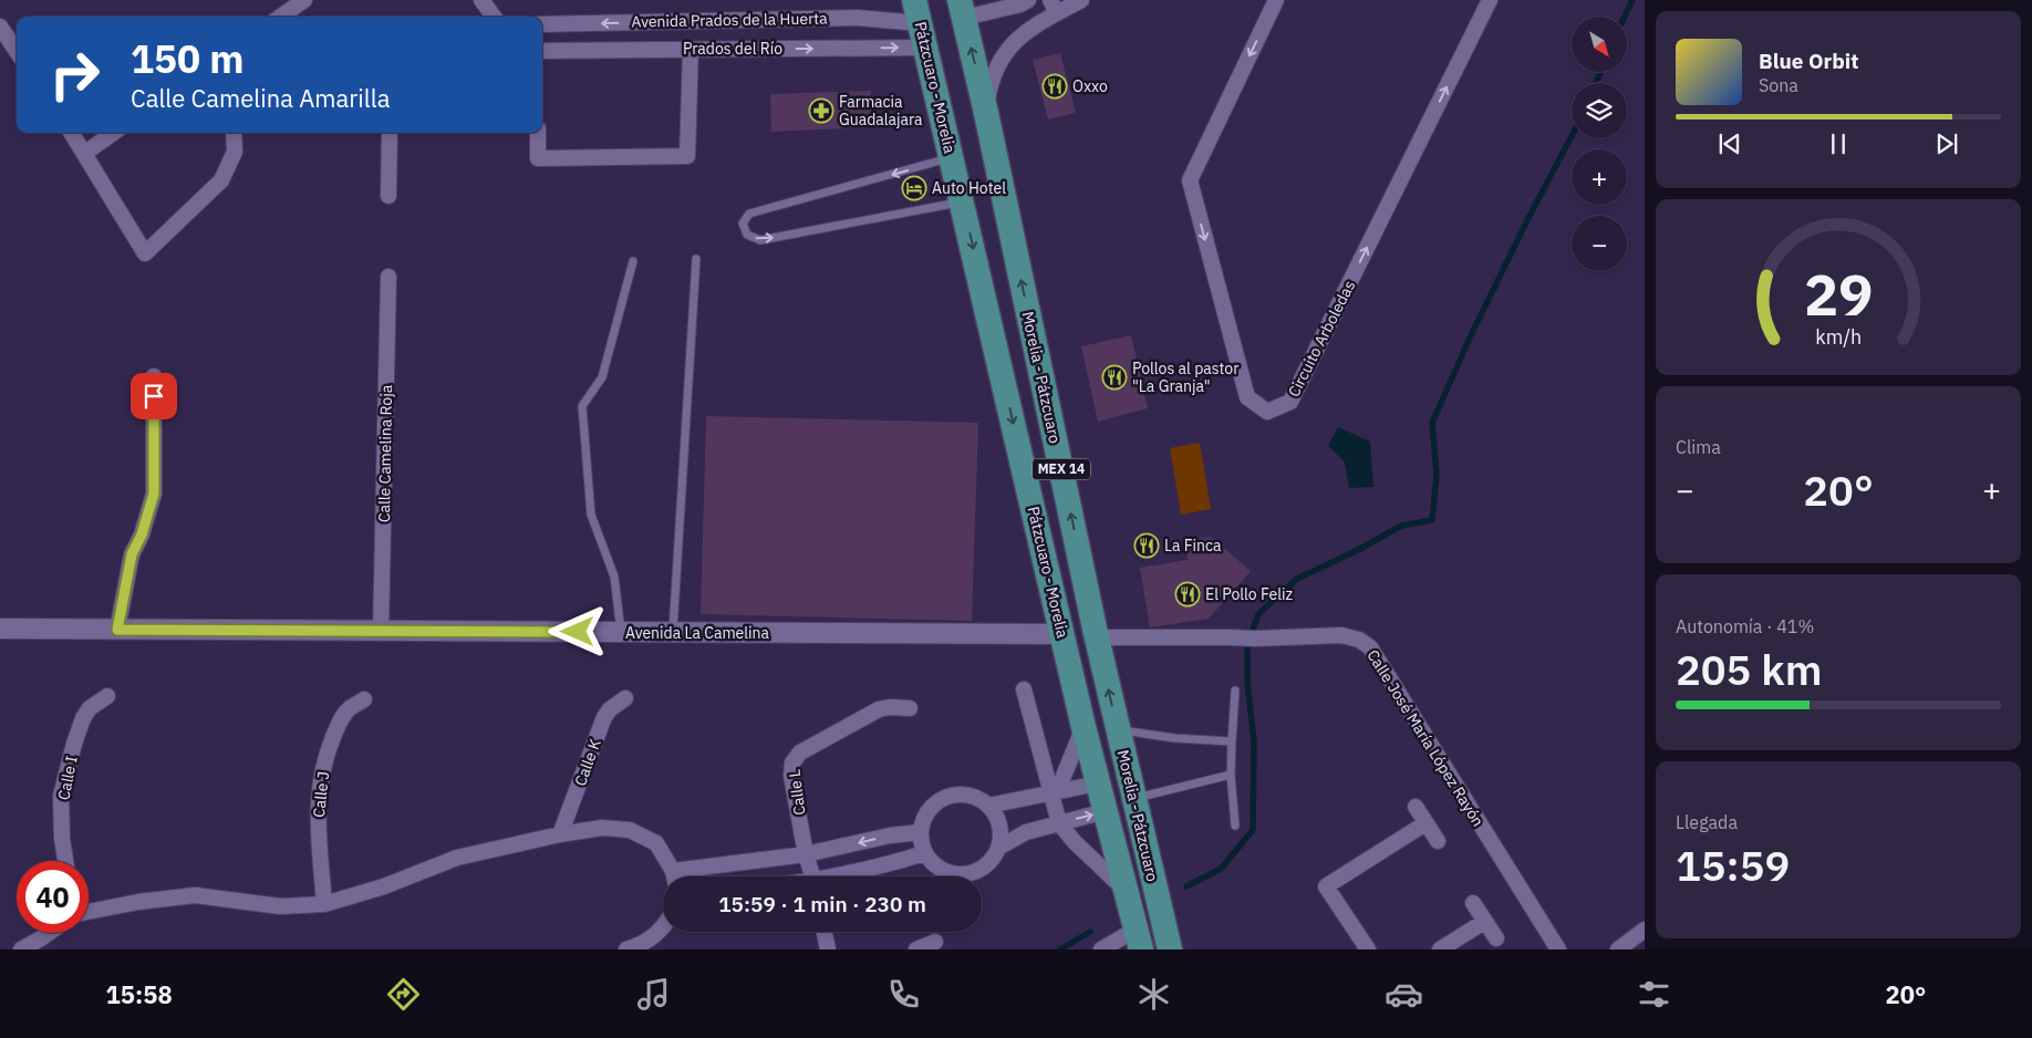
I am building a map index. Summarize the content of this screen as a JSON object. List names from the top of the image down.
{
  "streets": {
    "main road": ["Pátzcuaro - Morelia", "Morelia - Pátzcuaro", "MEX 14"],
    "street": [
      "Avenida Prados de la Huerta",
      "Prados del Río",
      "Circuito Arboledas",
      "Calle Camelina Roja",
      "Avenida La Camelina",
      "Calle José María López Rayón",
      "Calle K",
      "Calle I",
      "Calle L",
      "Calle J"
    ]
  },
  "crossings": [
    ["Avenida Prados de la Huerta", "Pátzcuaro - Morelia"],
    ["Prados del Río", "Pátzcuaro - Morelia"],
    ["Pátzcuaro - Morelia", "Avenida La Camelina"],
    ["Morelia - Pátzcuaro", "Calle José María López Rayón"],
    ["Calle Camelina Roja", "Avenida La Camelina"]
  ],
  "one_way": [
    "Avenida Prados de la Huerta",
    "Prados del Río",
    "Pátzcuaro - Morelia",
    "Morelia - Pátzcuaro"
  ],
  "places": {
    "restaurant": [
      "Oxxo",
      "Pollos al pastor \"La Granja\"",
      "La Finca",
      "El Pollo Feliz"
    ],
    "pharmacy": ["Farmacia Guadalajara"],
    "hotel": ["Auto Hotel"]
  },
  "north": "bottom right",
  "page": {
    "map_buttons": ["+", "−"],
    "turn": ["150 m", "Calle Camelina Amarilla"],
    "song": ["Blue Orbit", "Sona"],
    "tile": [
      "Clima",
      ["Autonomía · 41%", "205 km"],
      ["Llegada", "15:59"]
    ],
    "heat": ["−", "20°", "+"],
    "limit": "40",
    "trip": "15:59 · 1 min · 230 m",
    "tabs": ["15:58", "20°"],
    "gauge": ["29", "km/h"]
  }
}
